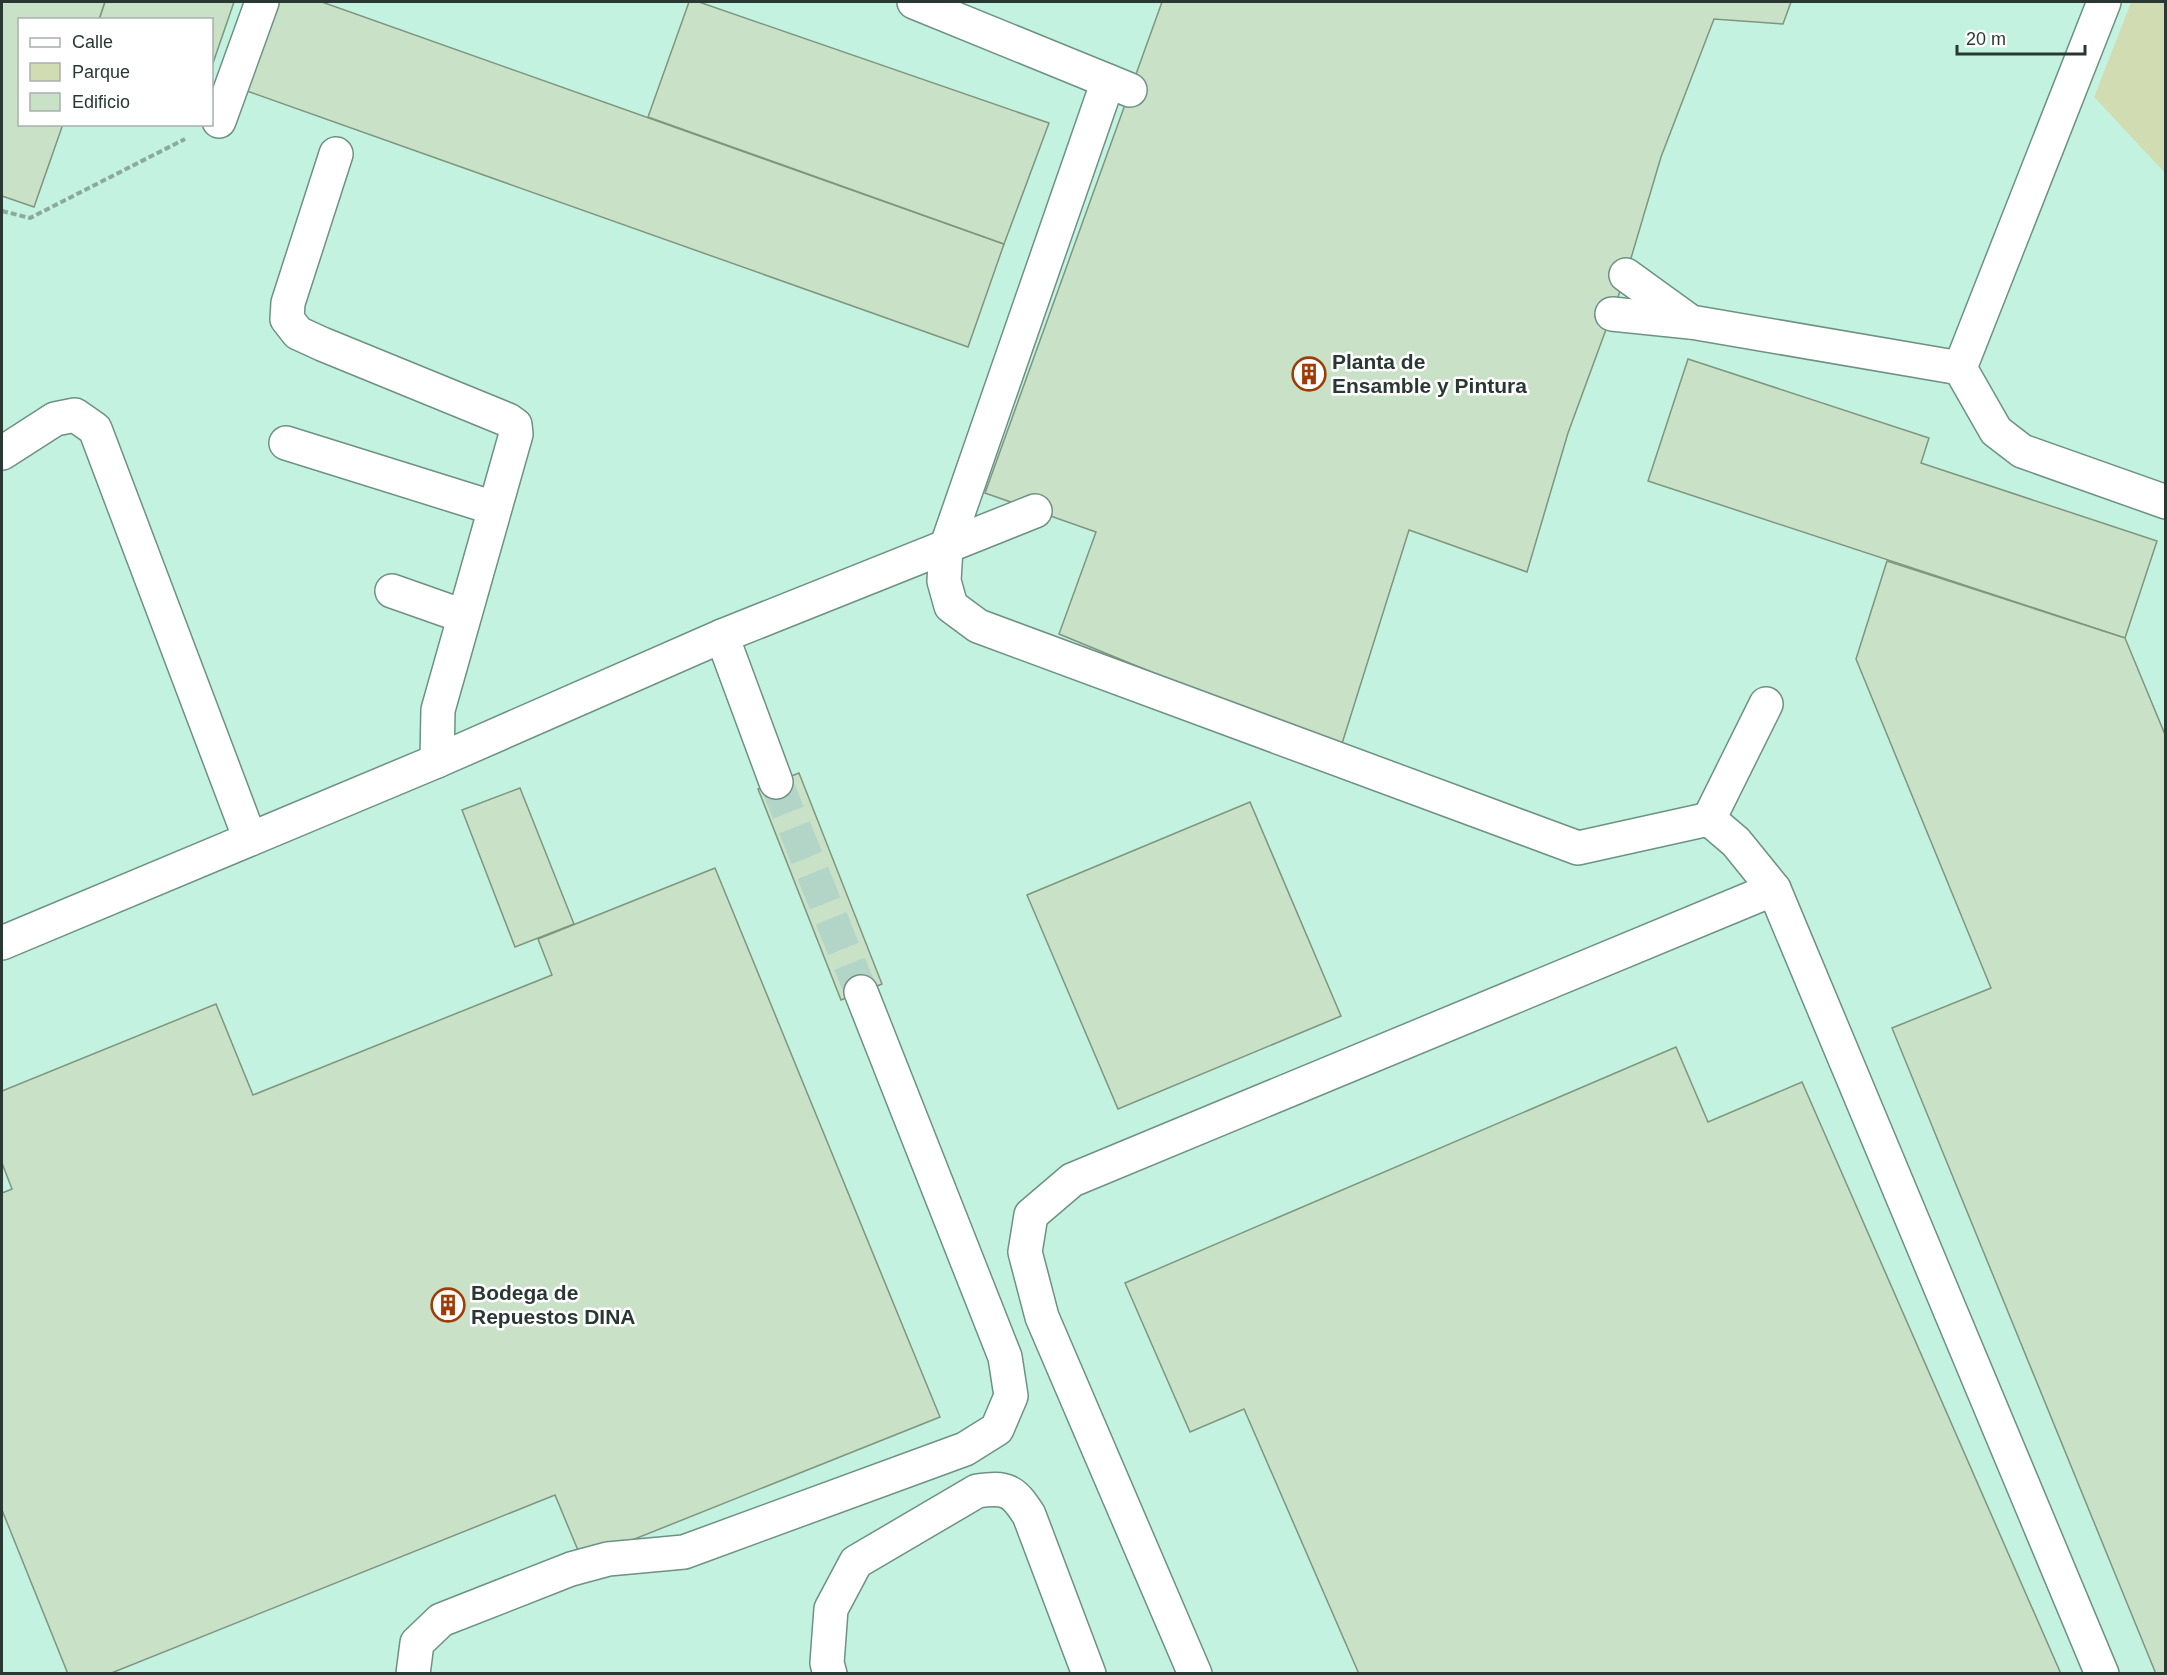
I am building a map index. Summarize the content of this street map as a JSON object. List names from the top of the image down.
{
  "places": {
    "building": ["Planta de Ensamble y Pintura", "Bodega de Repuestos DINA"]
  },
  "legend": ["Calle", "Parque", "Edificio"],
  "scale_bar": "20 m"
}
